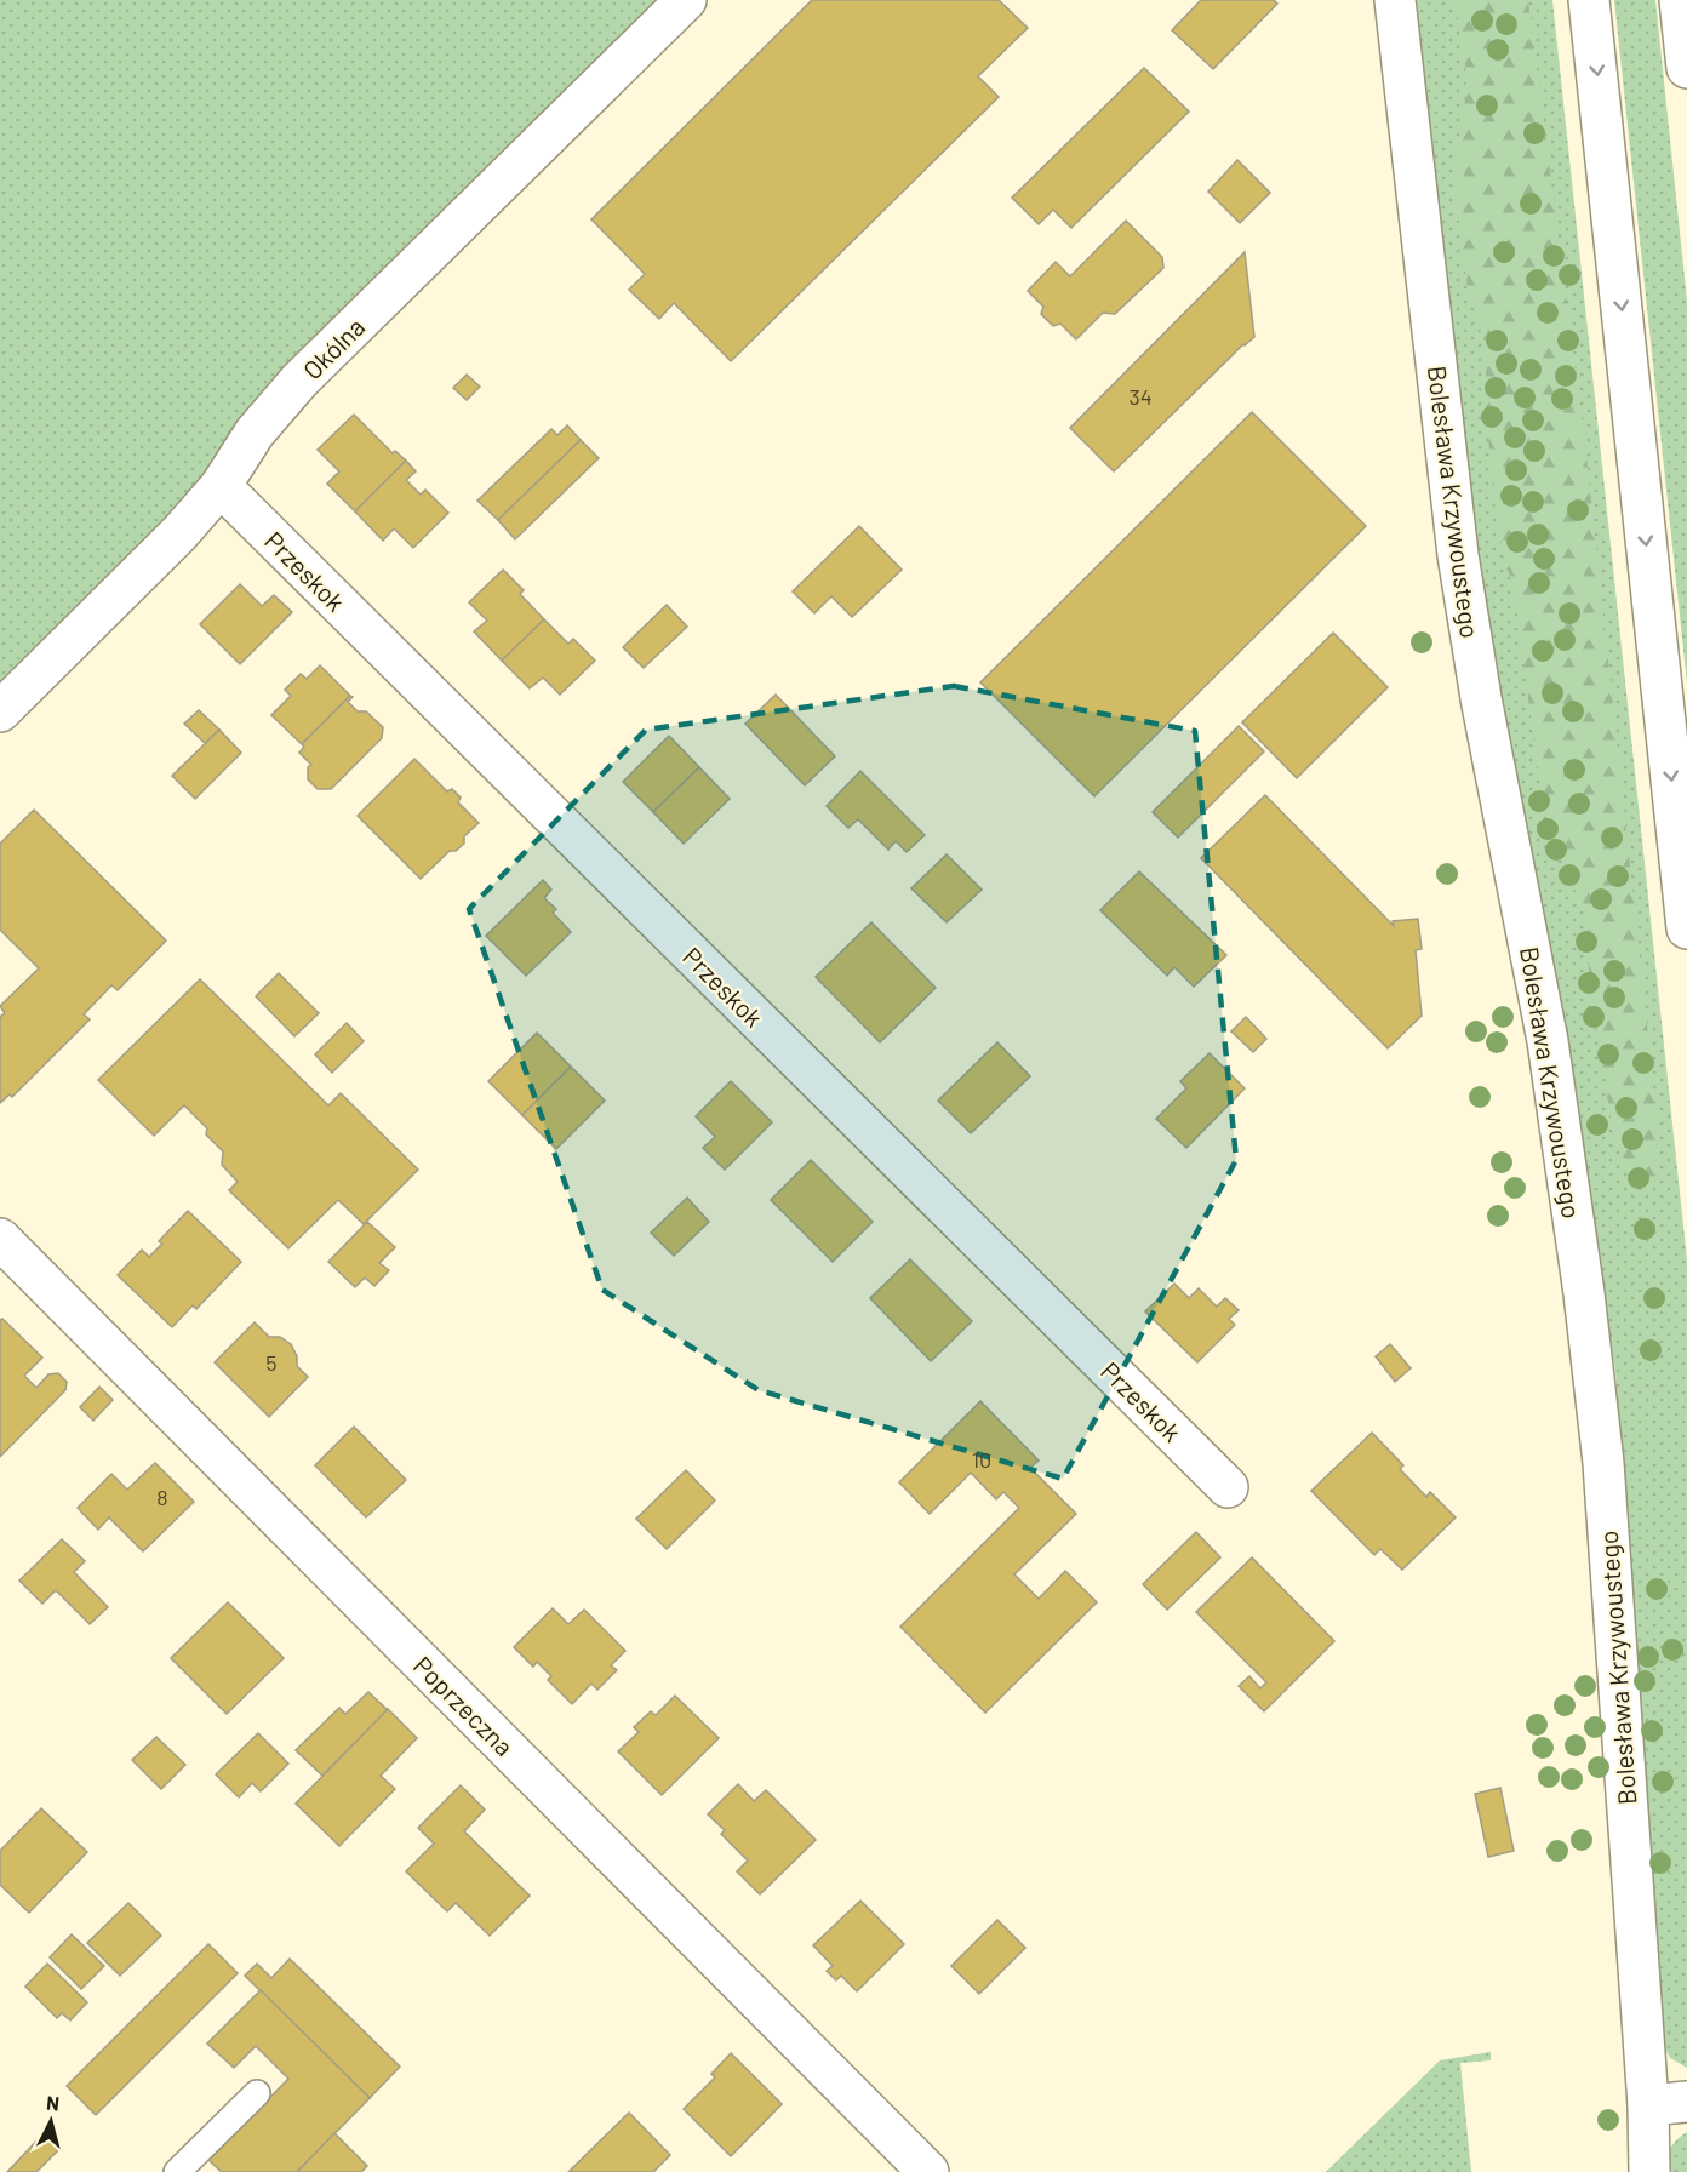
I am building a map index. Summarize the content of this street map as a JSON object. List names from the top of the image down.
{
  "streets": {
    "street": [
      "Okólna",
      "Bolesława Krzywoustego",
      "Przeskok",
      "Poprzeczna"
    ]
  },
  "crossings": [
    ["Okólna", "Przeskok"]
  ],
  "house_numbers": [
    "34",
    "5",
    "10",
    "8"
  ],
  "north": "top"
}
